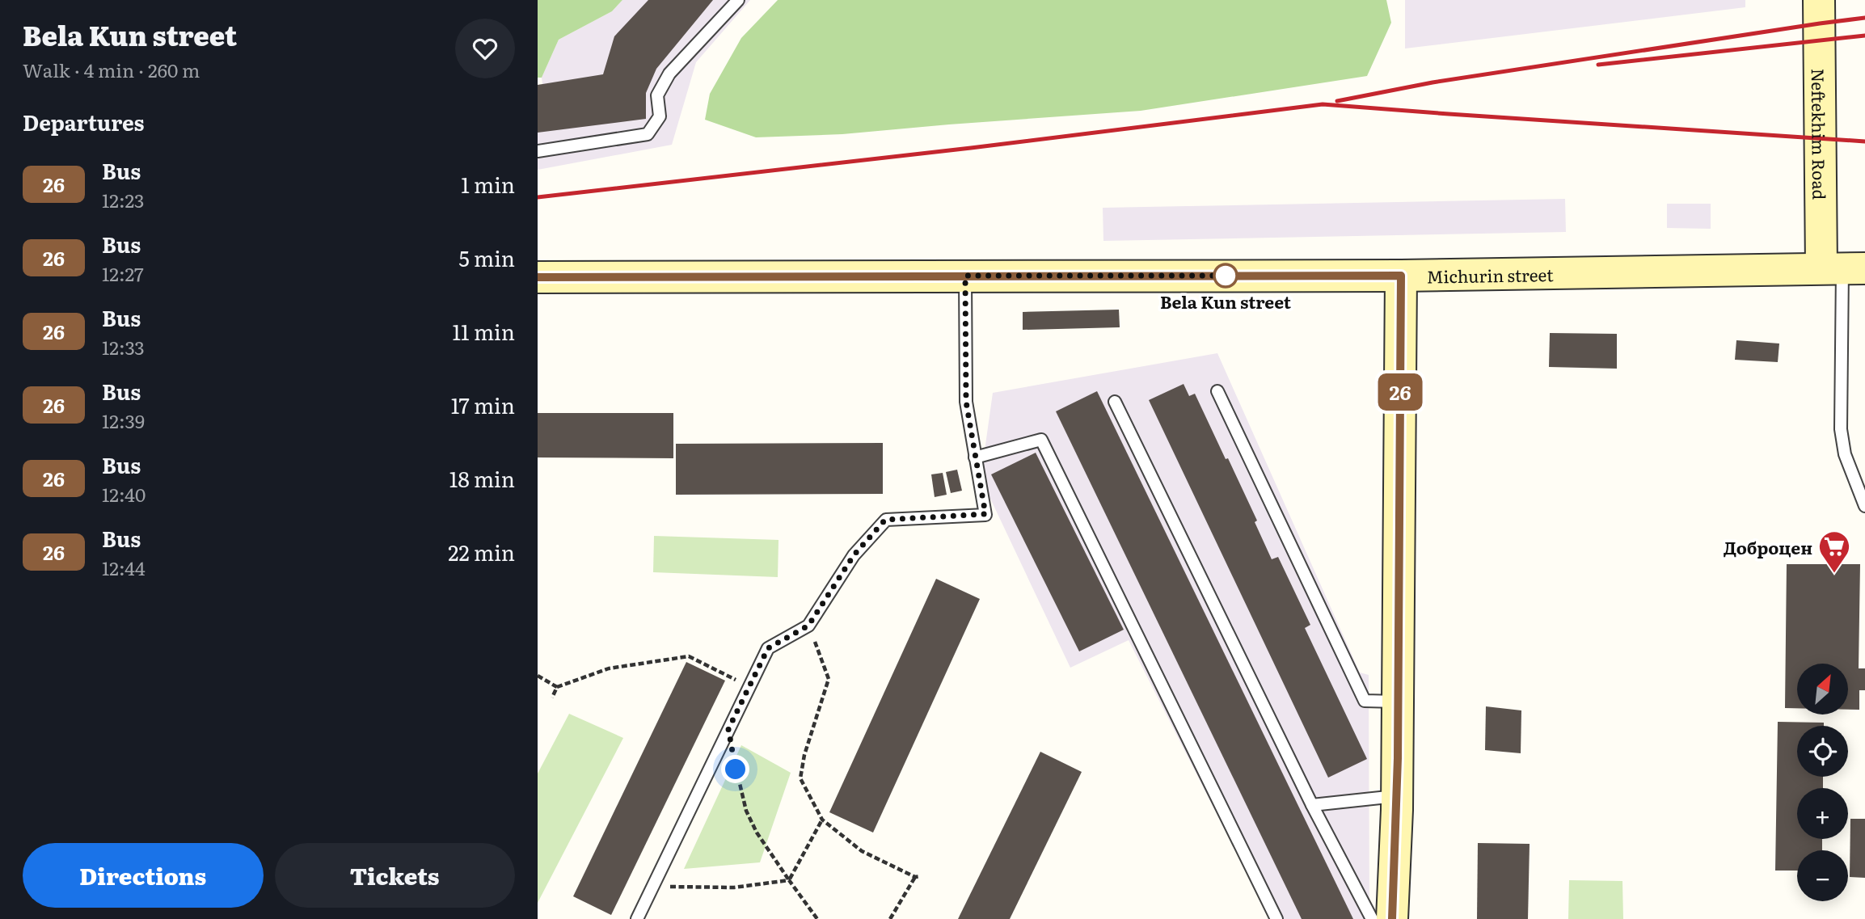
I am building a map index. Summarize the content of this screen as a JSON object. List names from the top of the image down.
{
  "streets": {
    "main road": ["Neftekhim Road", "Michurin street"]
  },
  "crossings": [
    ["Neftekhim Road", "Michurin street"]
  ],
  "places": {
    "other": ["Bela Kun street"],
    "supermarket": ["Доброцен"]
  },
  "lines": ["bus line 26"],
  "north": "top right",
  "page": {
    "heading": [
      ["Bela Kun street", "Walk · 4 min · 260 m"],
      "Departures"
    ],
    "on_map": "26",
    "list": [
      {
        "mark": "26",
        "name": "Bus",
        "note": "12:23",
        "value": "1 min"
      },
      {
        "mark": "26",
        "name": "Bus",
        "note": "12:27",
        "value": "5 min"
      },
      {
        "mark": "26",
        "name": "Bus",
        "note": "12:33",
        "value": "11 min"
      },
      {
        "mark": "26",
        "name": "Bus",
        "note": "12:39",
        "value": "17 min"
      },
      {
        "mark": "26",
        "name": "Bus",
        "note": "12:40",
        "value": "18 min"
      },
      {
        "mark": "26",
        "name": "Bus",
        "note": "12:44",
        "value": "22 min"
      }
    ],
    "map_buttons": ["+", "−"],
    "buttons": ["Directions", "Tickets"]
  }
}
